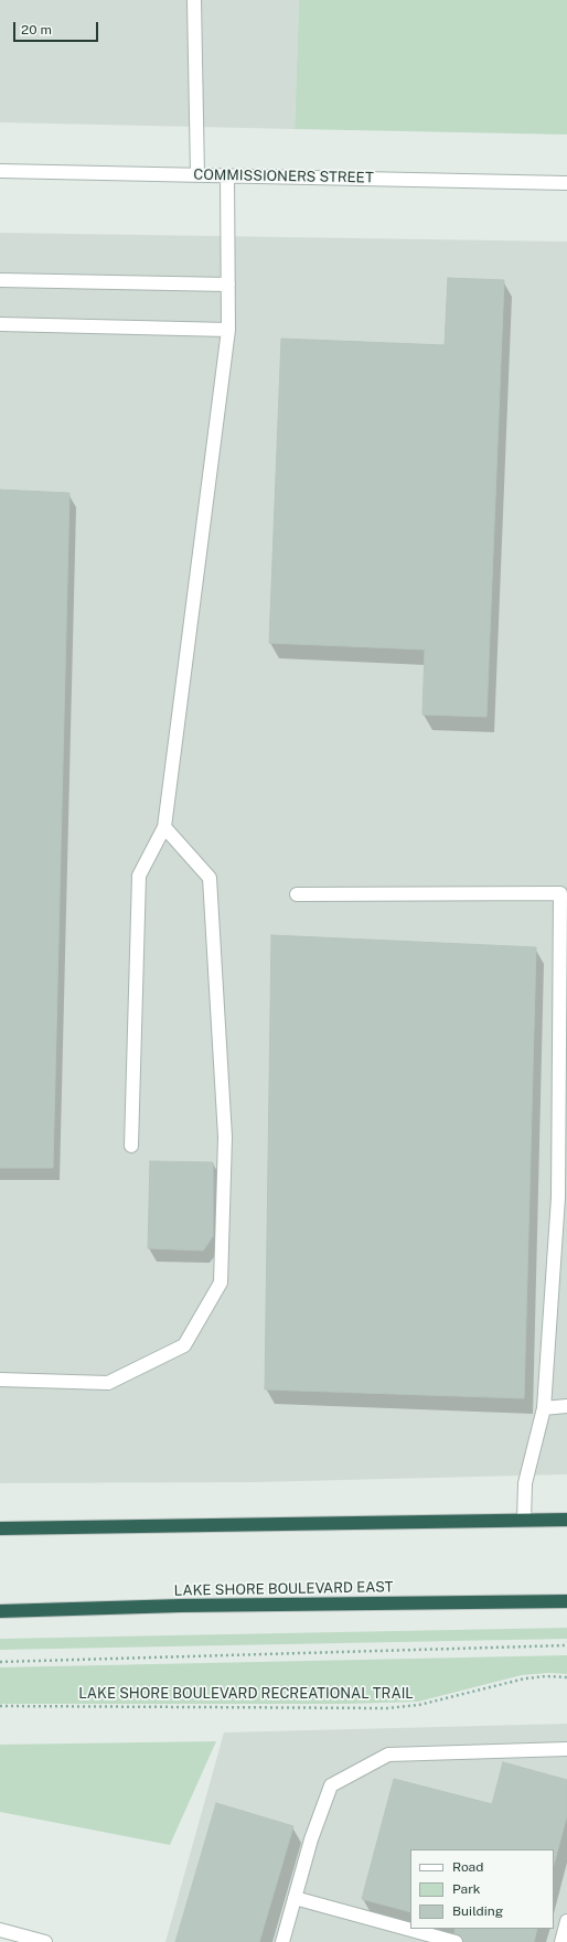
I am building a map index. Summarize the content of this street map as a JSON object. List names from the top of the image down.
{
  "streets": {
    "highway": ["LAKE SHORE BOULEVARD EAST"],
    "street": ["COMMISSIONERS STREET"],
    "path": ["LAKE SHORE BOULEVARD RECREATIONAL TRAIL"]
  },
  "legend": ["Road", "Park", "Building"],
  "scale_bar": "20 m"
}
